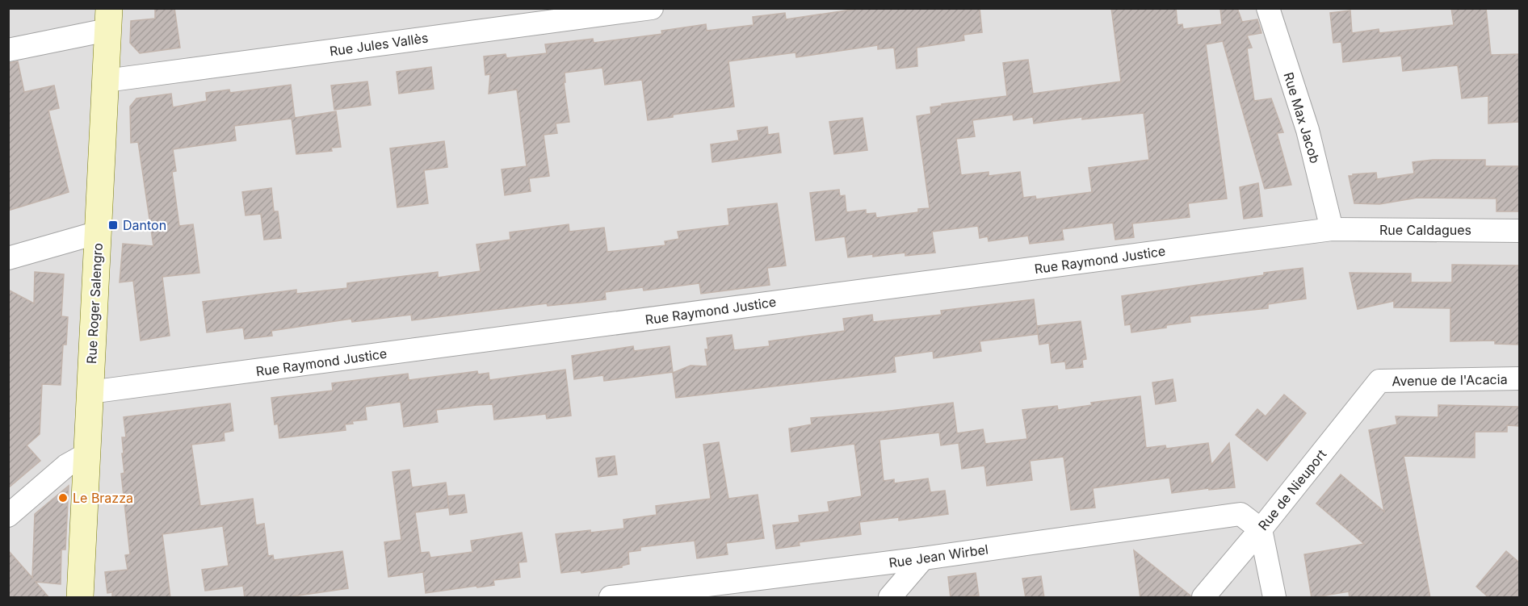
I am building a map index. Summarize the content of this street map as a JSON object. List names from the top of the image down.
{
  "streets": {
    "main road": ["Rue Roger Salengro"],
    "street": [
      "Rue Jules Vallès",
      "Rue Max Jacob",
      "Rue Caldagues",
      "Rue Raymond Justice",
      "Avenue de l'Acacia",
      "Rue de Nieuport",
      "Rue Jean Wirbel"
    ]
  },
  "crossings": [
    ["Rue Jules Vallès", "Rue Roger Salengro"],
    ["Rue Max Jacob", "Rue Caldagues"],
    ["Rue Max Jacob", "Rue Raymond Justice"],
    ["Rue Caldagues", "Rue Raymond Justice"],
    ["Rue Raymond Justice", "Rue Roger Salengro"],
    ["Avenue de l'Acacia", "Rue de Nieuport"],
    ["Rue de Nieuport", "Rue Jean Wirbel"]
  ],
  "places": {
    "transit": ["Danton"],
    "other": ["Le Brazza"]
  }
}
